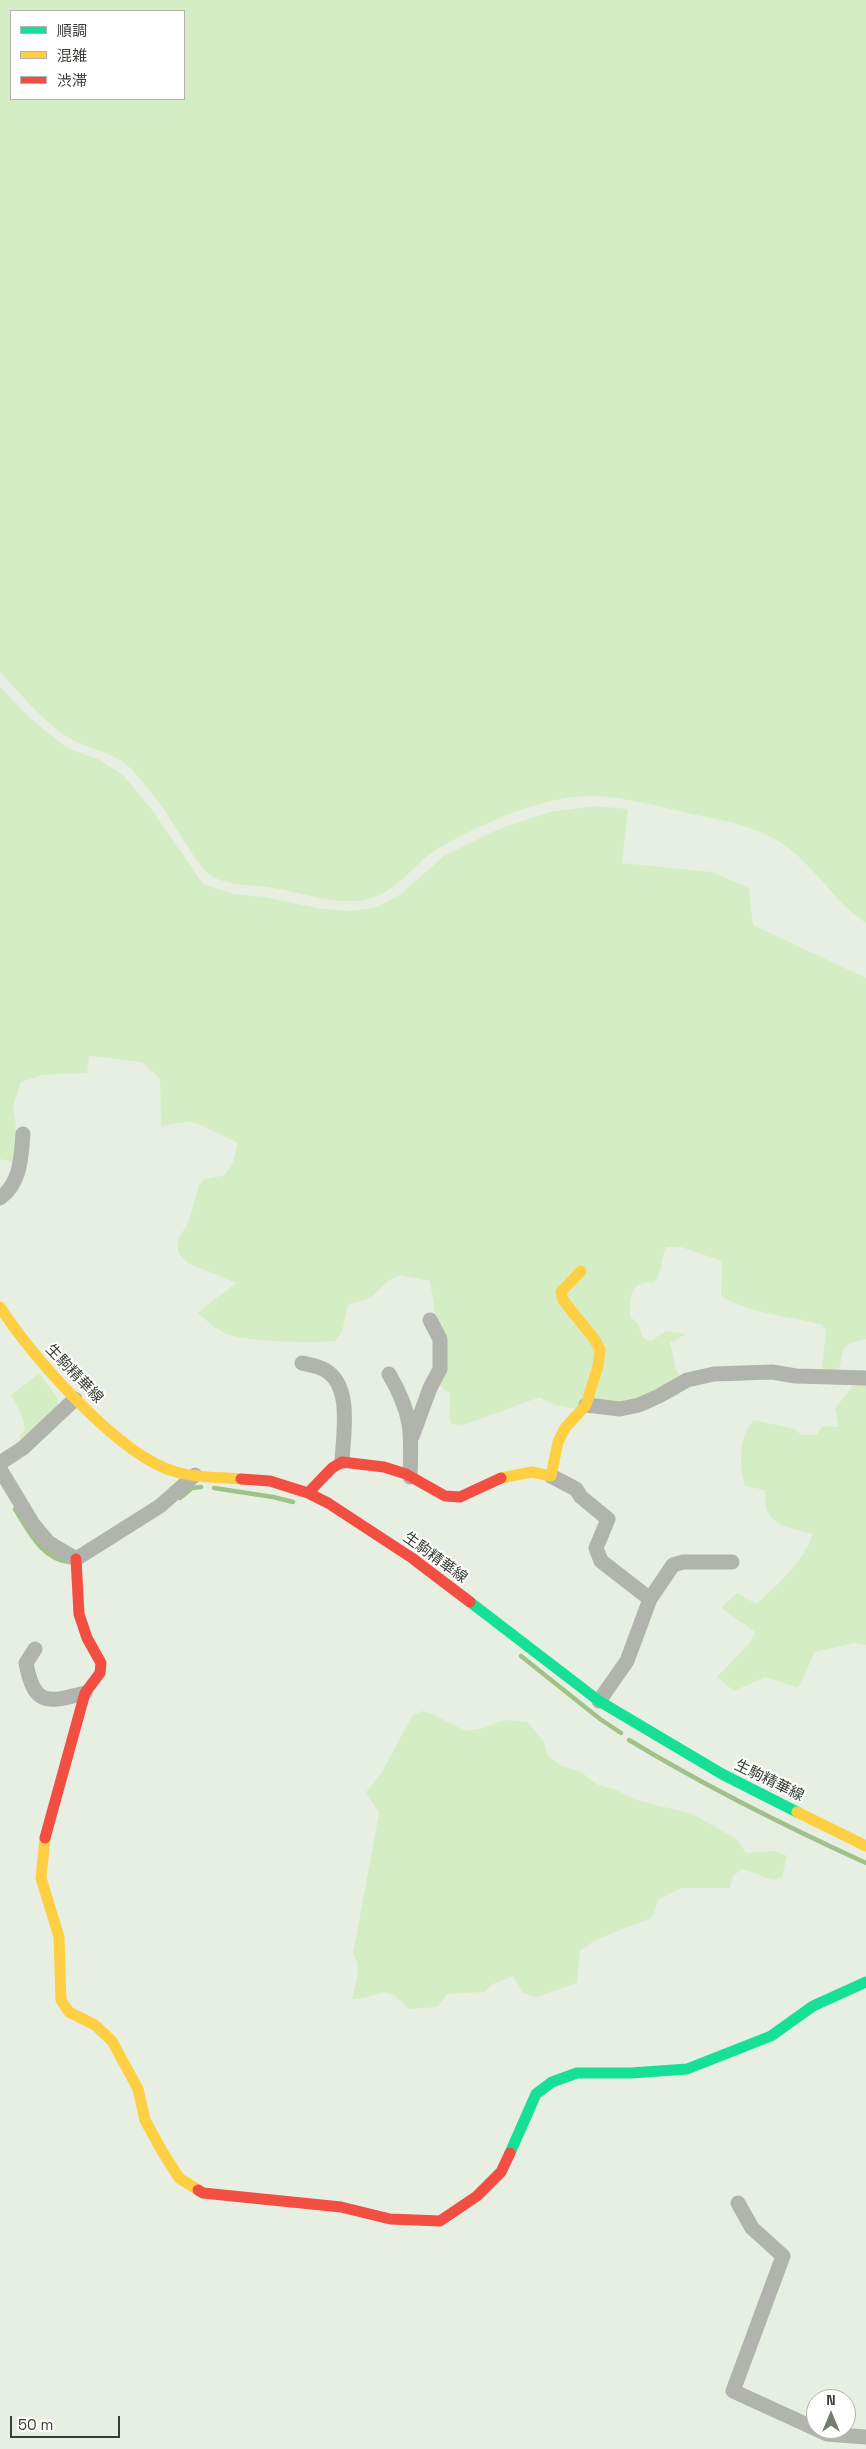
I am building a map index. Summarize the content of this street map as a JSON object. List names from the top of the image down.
{
  "streets": {
    "street": ["生駒精華線"]
  },
  "legend": ["順調", "混雑", "渋滞"],
  "scale_bar": "50 m",
  "north": "top"
}
